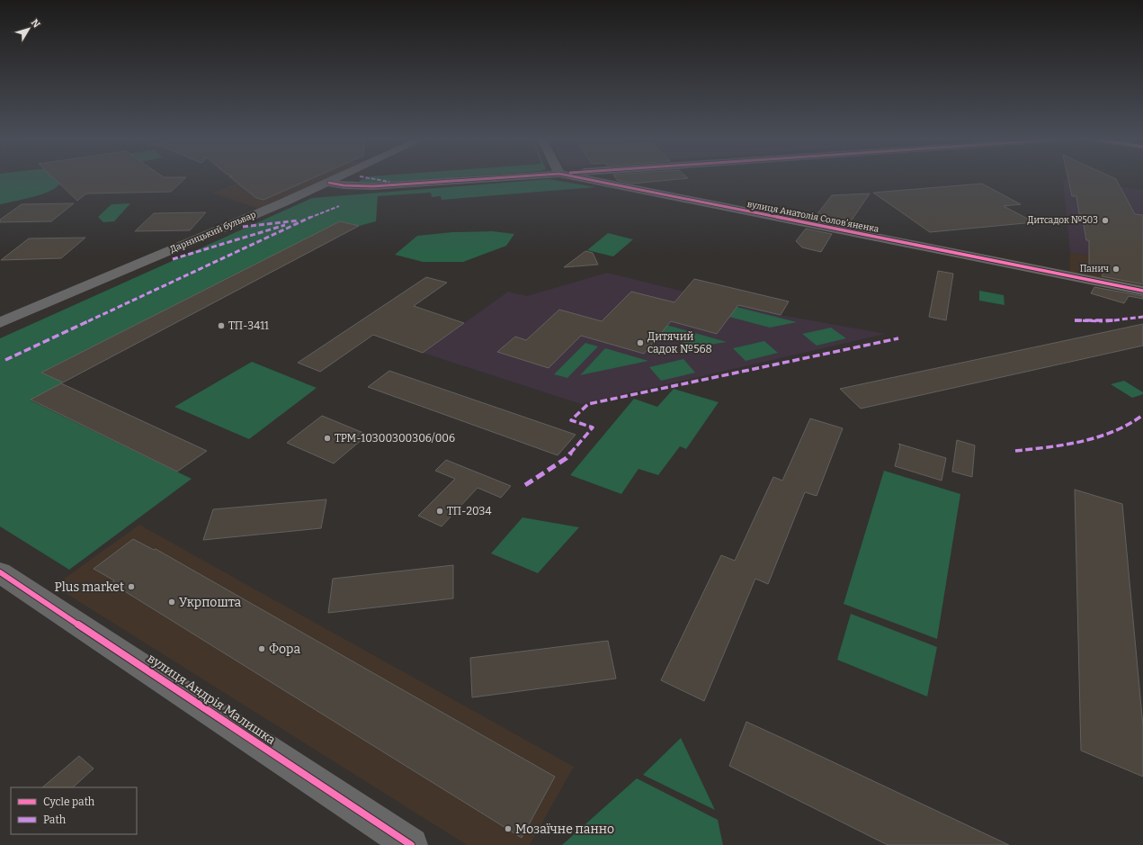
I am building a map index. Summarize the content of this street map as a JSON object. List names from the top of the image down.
{
  "streets": {
    "street": ["вулиця Анатолія Соловʼяненка", "Дарницький бульвар", "вулиця Андрія Малишка"]
  },
  "crossings": [
    ["вулиця Анатолія Соловʼяненка", "Дарницький бульвар"]
  ],
  "places": [
    "Дитсадок №503",
    "Панич",
    "ТП-3411",
    "Дитячий садок №568",
    "ТРМ-10300300306/006",
    "ТП-2034",
    "Plus market",
    "Укрпошта",
    "Фора",
    "Мозаїчне панно"
  ],
  "legend": ["Cycle path", "Path"],
  "north": "top right"
}
